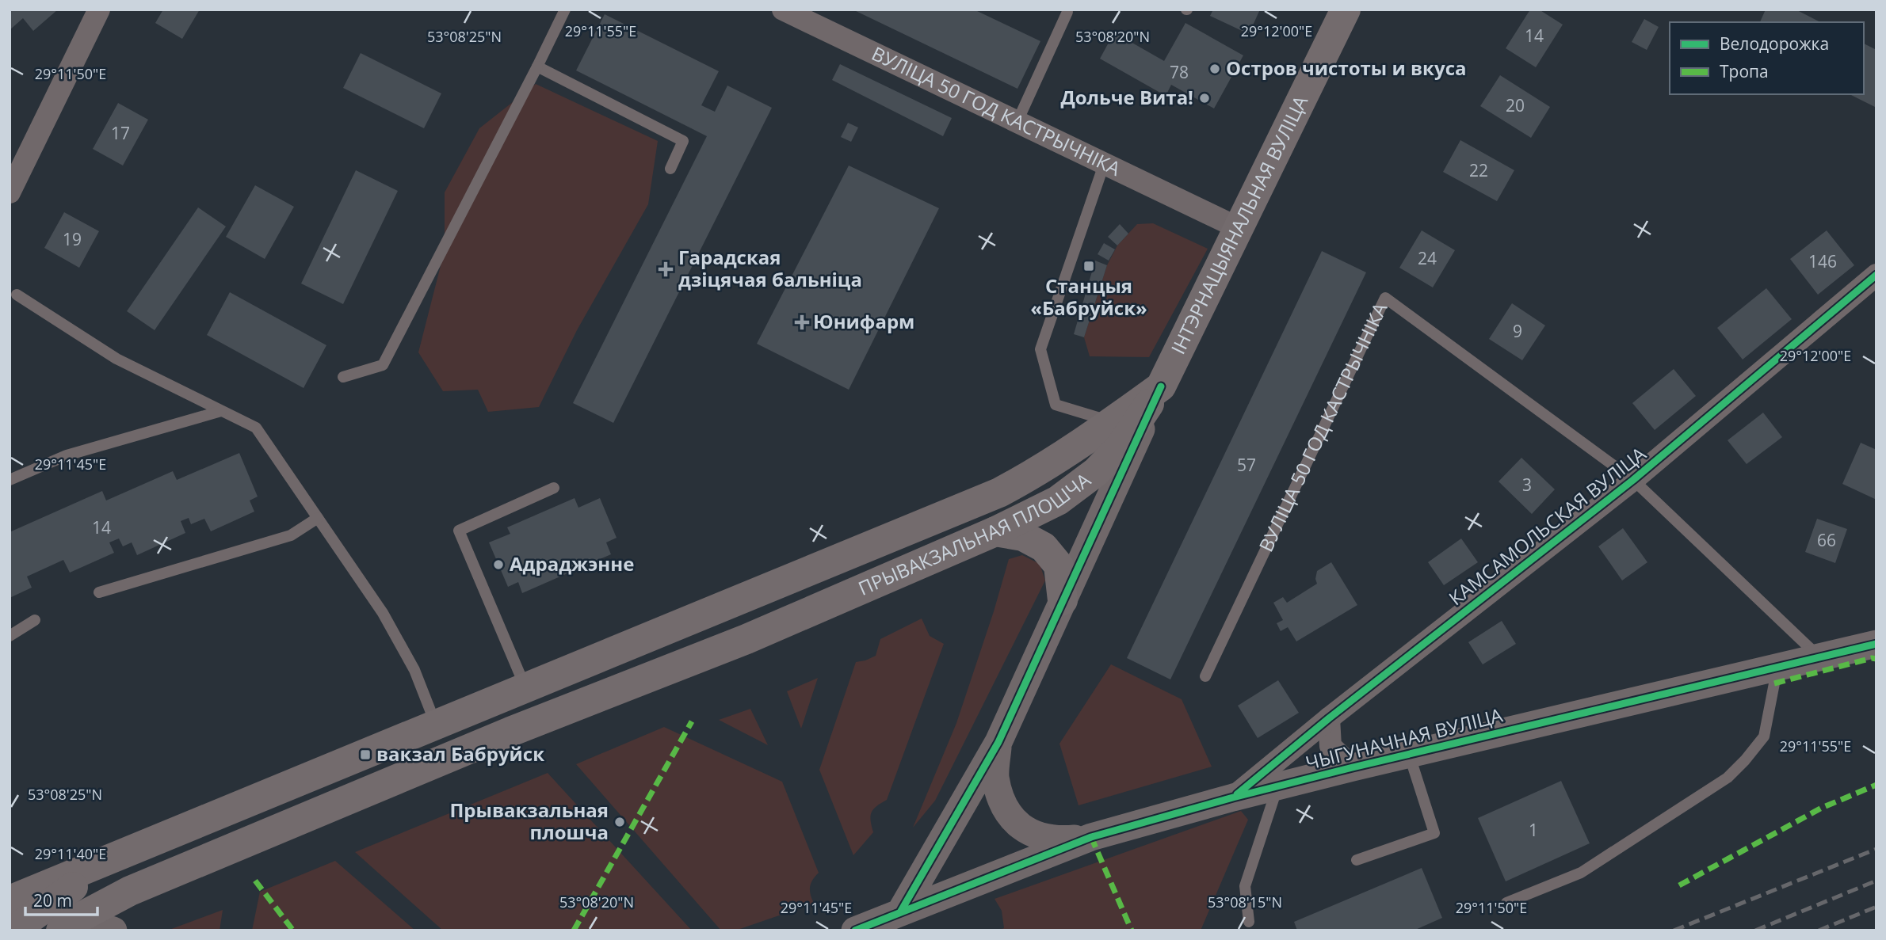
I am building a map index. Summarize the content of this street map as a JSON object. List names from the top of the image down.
{
  "streets": {
    "main road": ["ІНТЭРНАЦЫЯНАЛЬНАЯ ВУЛІЦА", "ПРЫВАКЗАЛЬНАЯ ПЛОШЧА"],
    "street": ["ВУЛІЦА 50 ГОД КАСТРЫЧНІКА", "КАМСАМОЛЬСКАЯ ВУЛІЦА", "ЧЫГУНАЧНАЯ ВУЛІЦА"]
  },
  "crossings": [
    ["ВУЛІЦА 50 ГОД КАСТРЫЧНІКА", "ІНТЭРНАЦЫЯНАЛЬНАЯ ВУЛІЦА"],
    ["ВУЛІЦА 50 ГОД КАСТРЫЧНІКА", "КАМСАМОЛЬСКАЯ ВУЛІЦА"],
    ["ВУЛІЦА 50 ГОД КАСТРЫЧНІКА", "ЧЫГУНАЧНАЯ ВУЛІЦА"],
    ["ІНТЭРНАЦЫЯНАЛЬНАЯ ВУЛІЦА", "ПРЫВАКЗАЛЬНАЯ ПЛОШЧА"],
    ["КАМСАМОЛЬСКАЯ ВУЛІЦА", "ЧЫГУНАЧНАЯ ВУЛІЦА"]
  ],
  "places": {
    "other": [
      "Остров чистоты и вкуса",
      "Дольче Вита!",
      "Адраджэнне",
      "Прывакзальная плошча"
    ],
    "transit": ["Станцыя «Бабруйск»", "вакзал Бабруйск"],
    "health": ["Гарадская дзіцячая бальніца", "Юнифарм"]
  },
  "house_numbers": [
    "14",
    "78",
    "20",
    "17",
    "22",
    "19",
    "24",
    "146",
    "9",
    "57",
    "3",
    "14",
    "66",
    "1"
  ],
  "legend": ["Велодорожка", "Тропа"],
  "scale_bar": "20 m",
  "coordinates": [
    "29°11'55\"E",
    "29°12'00\"E",
    "53°08'20\"N",
    "53°08'25\"N",
    "29°11'50\"E",
    "29°11'45\"E",
    "29°11'40\"E",
    "53°08'15\"N"
  ]
}
